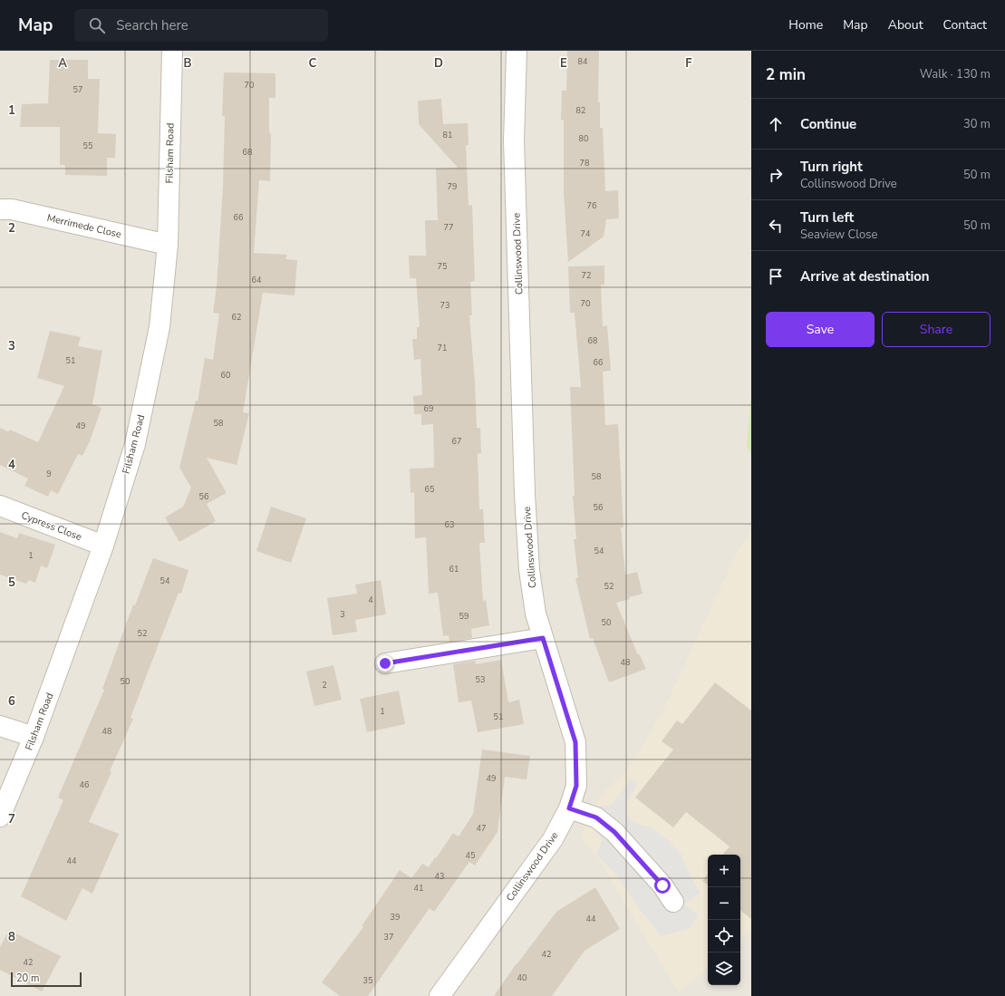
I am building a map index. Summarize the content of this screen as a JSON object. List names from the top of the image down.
{
  "streets": {
    "street": [
      "Filsham Road",
      "Merrimede Close",
      "Collinswood Drive",
      "Cypress Close"
    ]
  },
  "crossings": [
    ["Filsham Road", "Merrimede Close"],
    ["Filsham Road", "Cypress Close"]
  ],
  "house_numbers": [
    "84",
    "70",
    "57",
    "82",
    "81",
    "80",
    "55",
    "68",
    "78",
    "79",
    "76",
    "66",
    "77",
    "74",
    "75",
    "72",
    "64",
    "70",
    "73",
    "62",
    "68",
    "71",
    "51",
    "66",
    "60",
    "69",
    "58",
    "49",
    "67",
    "9",
    "58",
    "65",
    "56",
    "56",
    "63",
    "54",
    "1",
    "61",
    "54",
    "52",
    "4",
    "3",
    "59",
    "50",
    "52",
    "48",
    "53",
    "50",
    "2",
    "1",
    "51",
    "48",
    "49",
    "46",
    "47",
    "45",
    "44",
    "43",
    "41",
    "39",
    "44",
    "37",
    "42",
    "42",
    "40",
    "35"
  ],
  "scale_bar": "20 m",
  "page": {
    "header": "Map",
    "search": "Search here",
    "nav": [
      "Home",
      "Map",
      "About",
      "Contact"
    ],
    "heading": ["2 min", "Walk · 130 m"],
    "list": [
      ["Continue", "30 m"],
      ["Turn right", "Collinswood Drive", "50 m"],
      ["Turn left", "Seaview Close", "50 m"],
      "Arrive at destination"
    ],
    "buttons": ["Save", "Share"],
    "map_buttons": ["+", "−"],
    "scale": "20 m"
  },
  "grid": {
    "columns": [
      "A",
      "B",
      "C",
      "D",
      "E",
      "F"
    ],
    "rows": [
      "1",
      "2",
      "3",
      "4",
      "5",
      "6",
      "7",
      "8"
    ]
  }
}
